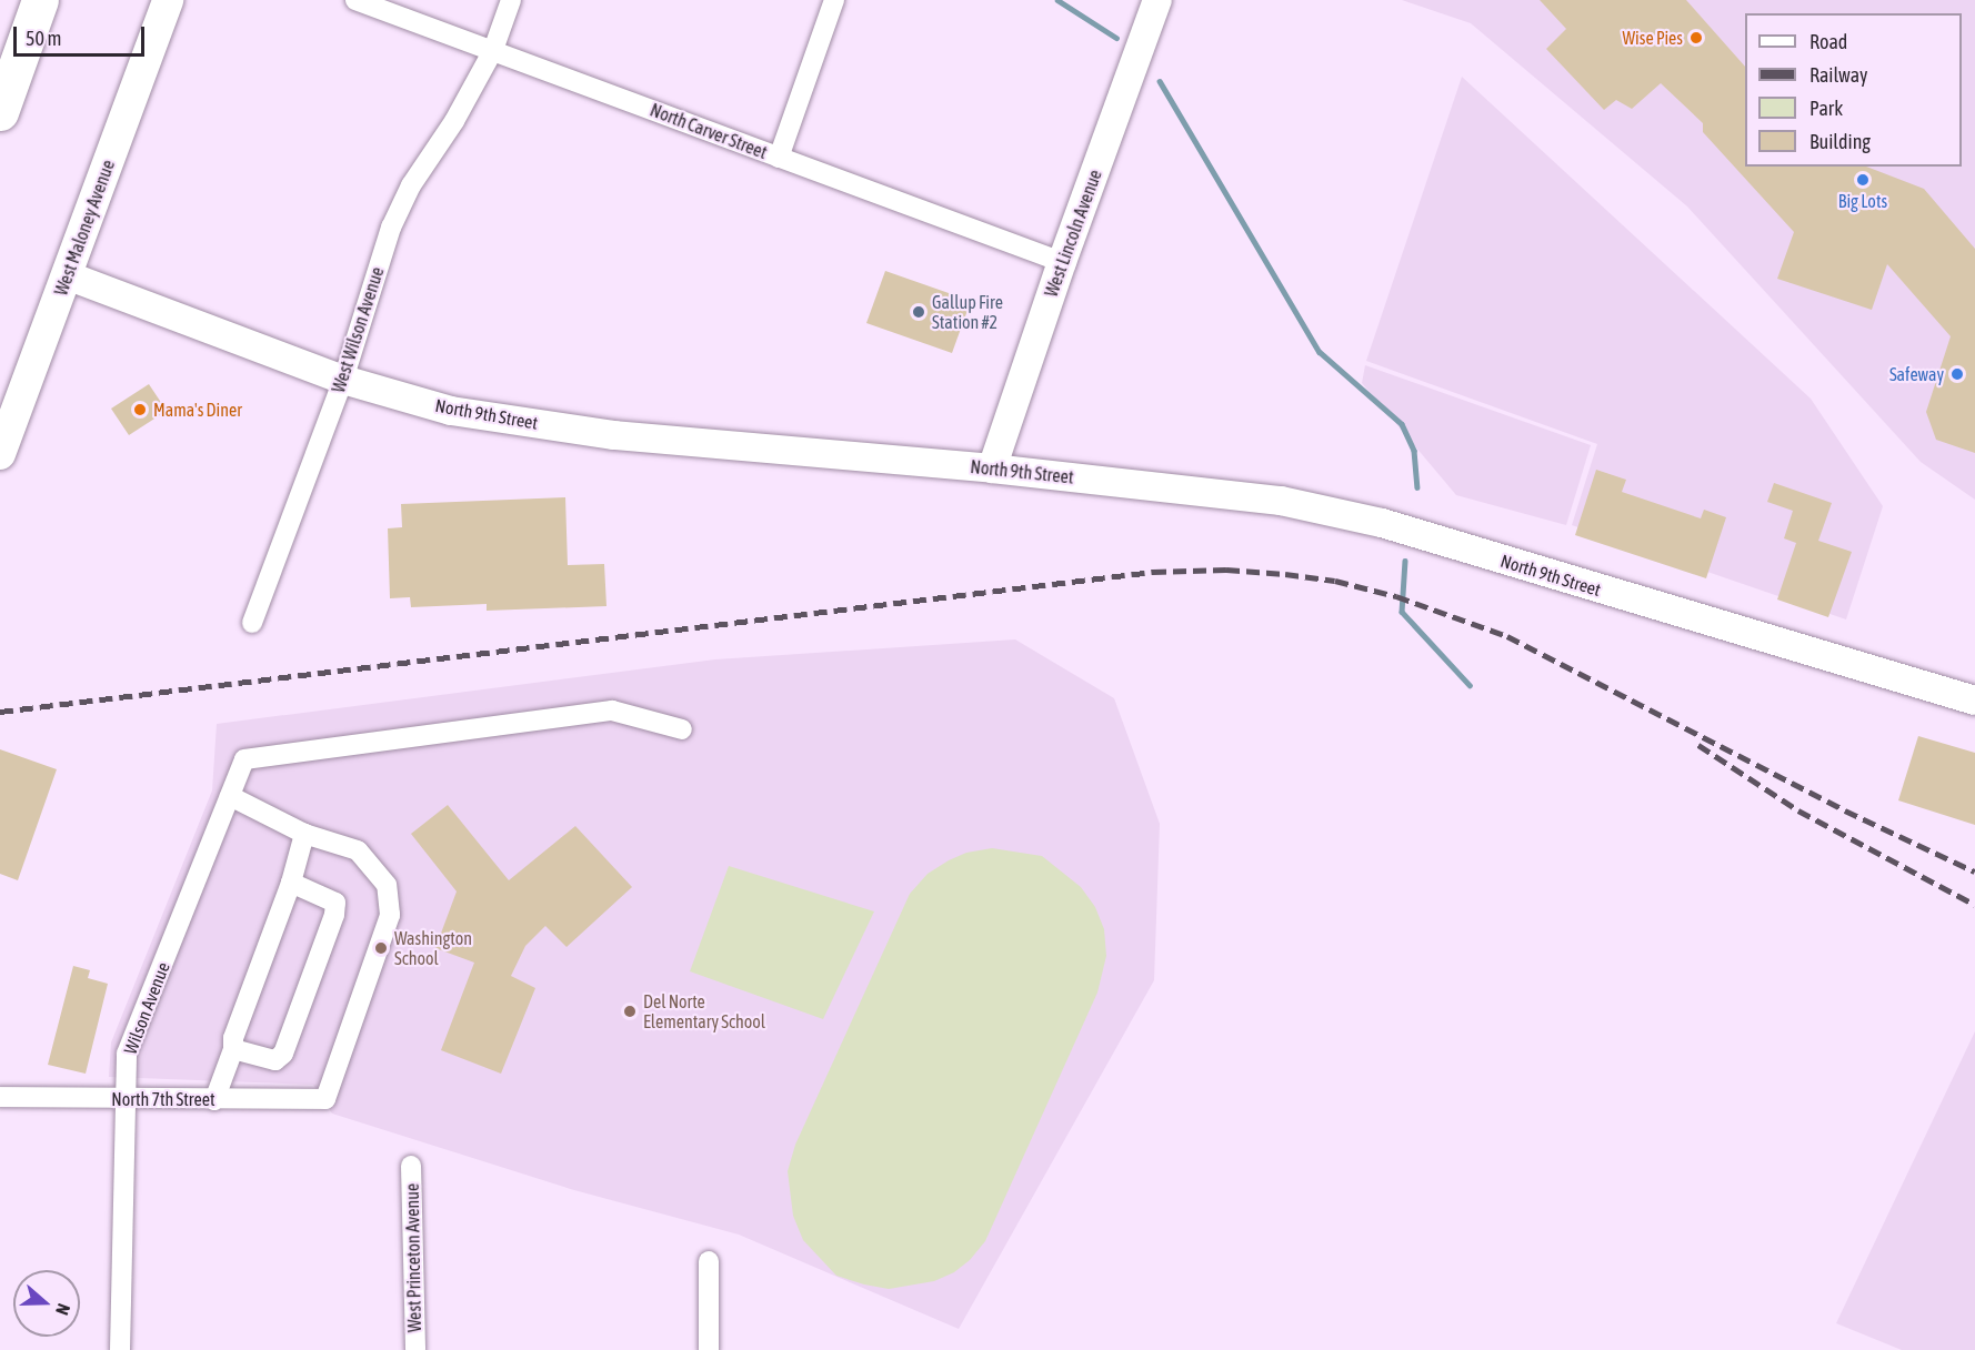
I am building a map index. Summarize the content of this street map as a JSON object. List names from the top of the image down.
{
  "streets": {
    "main road": ["West Maloney Avenue", "West Lincoln Avenue", "North 9th Street"],
    "street": [
      "North Carver Street",
      "West Wilson Avenue",
      "Wilson Avenue",
      "North 7th Street",
      "West Princeton Avenue"
    ]
  },
  "crossings": [
    ["North Carver Street", "West Lincoln Avenue"],
    ["North Carver Street", "West Wilson Avenue"],
    ["West Maloney Avenue", "North 9th Street"],
    ["West Lincoln Avenue", "North 9th Street"],
    ["West Wilson Avenue", "North 9th Street"],
    ["Wilson Avenue", "North 7th Street"]
  ],
  "places": [
    "Wise Pies",
    "Big Lots",
    "Gallup Fire Station #2",
    "Safeway",
    "Mama's Diner",
    "Washington School",
    "Del Norte Elementary School"
  ],
  "legend": [
    "Road",
    "Railway",
    "Park",
    "Building"
  ],
  "scale_bar": "50 m",
  "north": "right"
}
